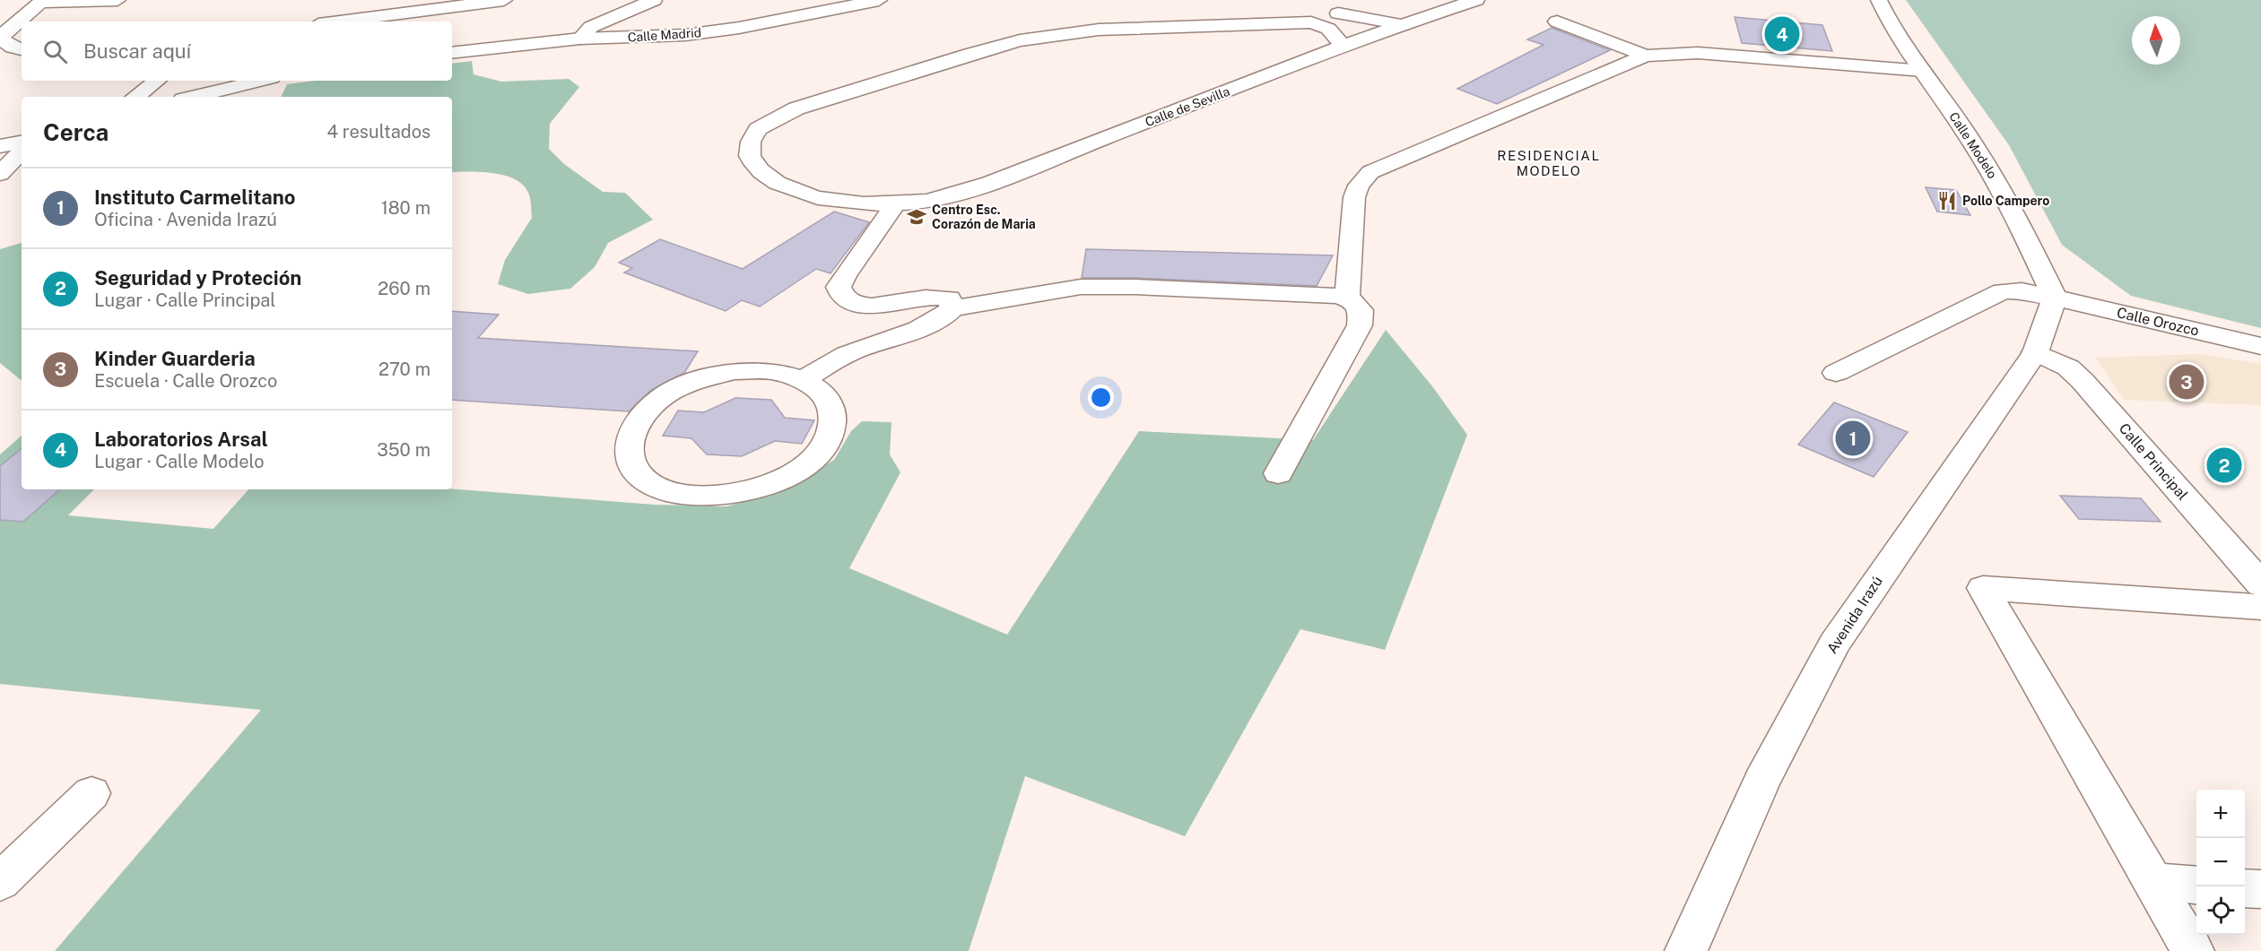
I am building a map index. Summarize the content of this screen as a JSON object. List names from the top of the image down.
{
  "streets": {
    "street": [
      "Calle Madrid",
      "Calle de Sevilla",
      "Calle Modelo",
      "Calle Orozco",
      "Calle Principal",
      "Avenida Irazú"
    ]
  },
  "crossings": [
    ["Calle Modelo", "Calle Orozco"],
    ["Calle Modelo", "Avenida Irazú"],
    ["Calle Orozco", "Avenida Irazú"],
    ["Calle Principal", "Avenida Irazú"]
  ],
  "districts": ["RESIDENCIAL MODELO"],
  "places": {
    "restaurant": ["Pollo Campero"],
    "school or university": ["Centro Esc. Corazón de Maria"]
  },
  "north": "top",
  "page": {
    "pins": [
      "4",
      "3",
      "1",
      "2"
    ],
    "search": "Buscar aquí",
    "heading": ["Cerca", "4 resultados"],
    "list": [
      {
        "mark": "1",
        "name": "Instituto Carmelitano",
        "note": "Oficina · Avenida Irazú",
        "value": "180 m"
      },
      {
        "mark": "2",
        "name": "Seguridad y Proteción",
        "note": "Lugar · Calle Principal",
        "value": "260 m"
      },
      {
        "mark": "3",
        "name": "Kinder Guarderia",
        "note": "Escuela · Calle Orozco",
        "value": "270 m"
      },
      {
        "mark": "4",
        "name": "Laboratorios Arsal",
        "note": "Lugar · Calle Modelo",
        "value": "350 m"
      }
    ],
    "map_buttons": ["+", "−"]
  }
}
